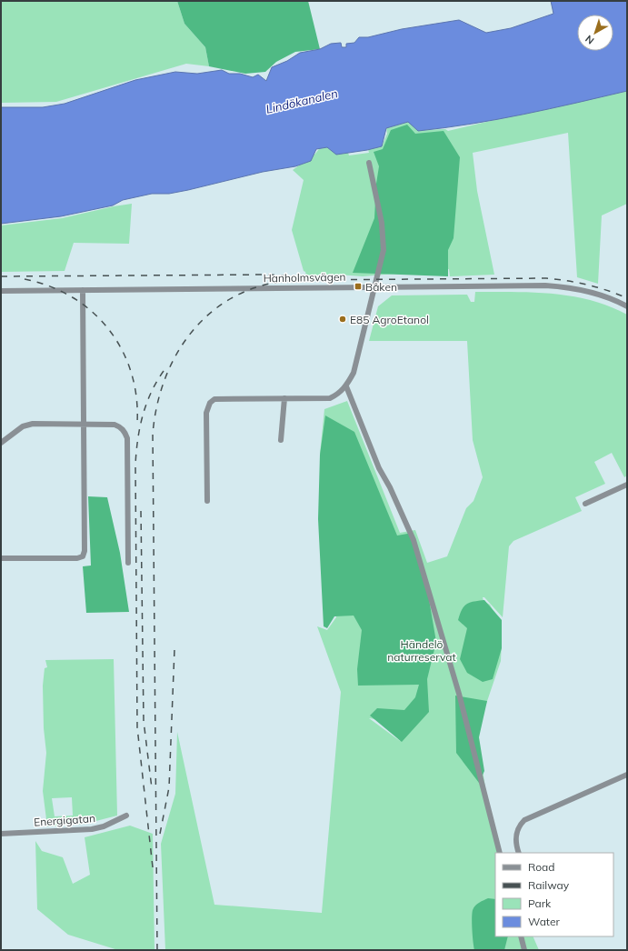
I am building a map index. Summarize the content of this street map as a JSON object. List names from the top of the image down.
{
  "streets": {
    "street": ["Hanholmsvägen", "Energigatan"]
  },
  "water": ["Lindökanalen"],
  "parks": ["Händelö naturreservat"],
  "places": {
    "transit": ["Båken"],
    "other": ["E85 AgroEtanol"]
  },
  "legend": [
    "Road",
    "Railway",
    "Park",
    "Water"
  ],
  "north": "bottom left"
}
